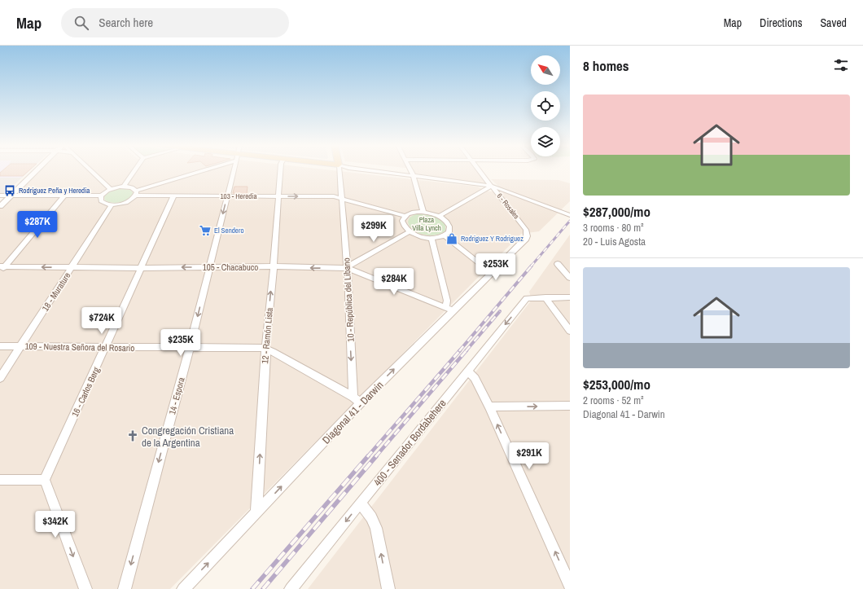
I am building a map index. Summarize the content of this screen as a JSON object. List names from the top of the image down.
{
  "streets": {
    "street": [
      "103 - Heredia",
      "6 - Rosales",
      "105 - Chacabuco",
      "18 - Murature",
      "10 - República del Líbano",
      "12 - Ramón Lista",
      "109 - Nuestra Señora del Rosario",
      "16 - Carlos Berg",
      "14 - Espora",
      "Diagonal 41 - Darwin",
      "400 - Senador Bordabehere"
    ]
  },
  "crossings": [
    ["103 - Heredia", "10 - República del Líbano"],
    ["103 - Heredia", "12 - Ramón Lista"],
    ["103 - Heredia", "16 - Carlos Berg"],
    ["103 - Heredia", "14 - Espora"],
    ["6 - Rosales", "Diagonal 41 - Darwin"],
    ["105 - Chacabuco", "18 - Murature"],
    ["105 - Chacabuco", "10 - República del Líbano"],
    ["105 - Chacabuco", "12 - Ramón Lista"],
    ["105 - Chacabuco", "16 - Carlos Berg"],
    ["105 - Chacabuco", "14 - Espora"],
    ["105 - Chacabuco", "Diagonal 41 - Darwin"],
    ["18 - Murature", "109 - Nuestra Señora del Rosario"],
    ["10 - República del Líbano", "109 - Nuestra Señora del Rosario"],
    ["10 - República del Líbano", "Diagonal 41 - Darwin"],
    ["12 - Ramón Lista", "109 - Nuestra Señora del Rosario"],
    ["12 - Ramón Lista", "Diagonal 41 - Darwin"],
    ["109 - Nuestra Señora del Rosario", "16 - Carlos Berg"],
    ["109 - Nuestra Señora del Rosario", "14 - Espora"],
    ["109 - Nuestra Señora del Rosario", "Diagonal 41 - Darwin"]
  ],
  "one_way": [
    "105 - Chacabuco",
    "10 - República del Líbano",
    "12 - Ramón Lista",
    "14 - Espora",
    "Diagonal 41 - Darwin",
    "400 - Senador Bordabehere"
  ],
  "parks": ["Plaza Villa Lynch"],
  "places": {
    "bus stop": ["Rodríguez Peña y Heredia"],
    "supermarket": ["El Sendero"],
    "shop": ["Rodriguez Y Rodriguez"],
    "church": ["Congregación Cristiana de la Argentina"]
  },
  "north": "top left",
  "page": {
    "header": "Map",
    "search": "Search here",
    "nav": ["Map", "Directions", "Saved"],
    "heading": "8 homes",
    "list": [
      {
        "name": "$287,000/mo",
        "note": "3 rooms · 80 m² · 20 - Luis Agosta"
      },
      {
        "name": "$253,000/mo",
        "note": "2 rooms · 52 m² · Diagonal 41 - Darwin"
      }
    ],
    "price": [
      "$287K",
      "$299K",
      "$253K",
      "$284K",
      "$724K",
      "$235K",
      "$291K",
      "$342K"
    ]
  }
}
